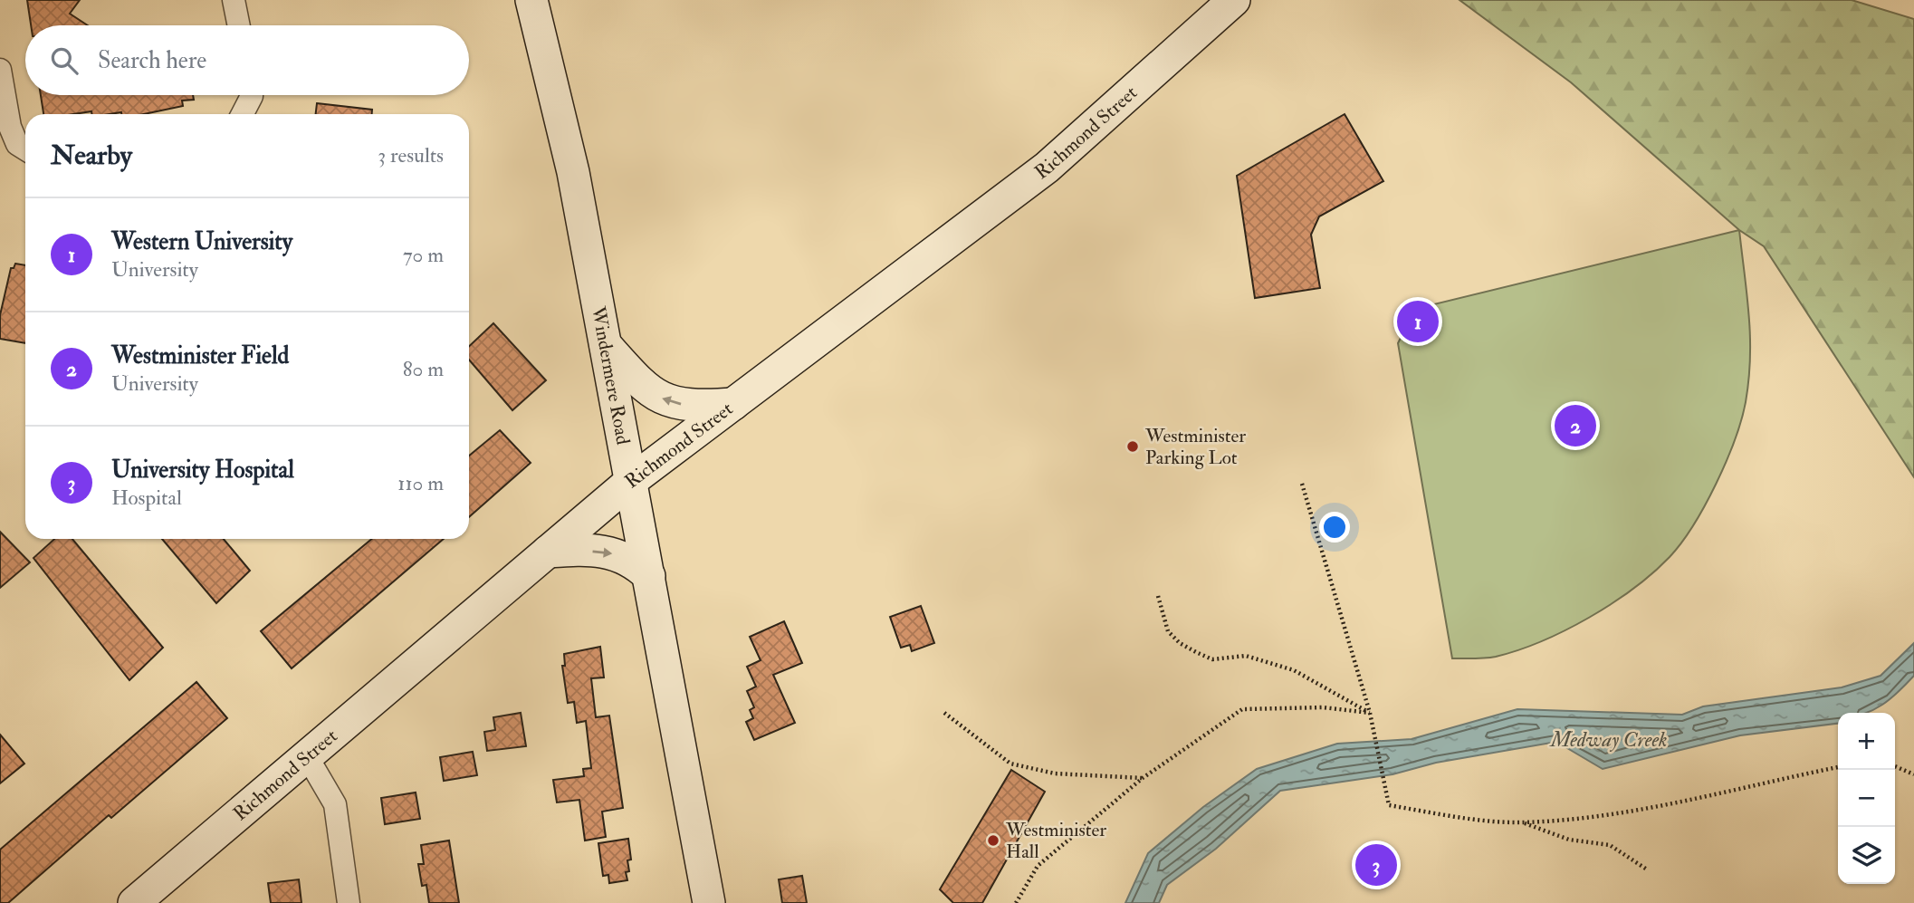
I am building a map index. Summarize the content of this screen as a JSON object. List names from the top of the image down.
{
  "streets": {
    "main road": ["Richmond Street", "Windermere Road"]
  },
  "crossings": [
    ["Richmond Street", "Windermere Road"]
  ],
  "water": ["Medway Creek"],
  "places": ["Westminister Parking Lot", "Westminister Hall"],
  "page": {
    "search": "Search here",
    "heading": ["Nearby", "3 results"],
    "list": [
      {
        "mark": "1",
        "name": "Western University",
        "note": "University",
        "value": "70 m"
      },
      {
        "mark": "2",
        "name": "Westminister Field",
        "note": "University",
        "value": "80 m"
      },
      {
        "mark": "3",
        "name": "University Hospital",
        "note": "Hospital",
        "value": "110 m"
      }
    ],
    "pins": ["1", "2", "3"],
    "map_buttons": ["+", "−"]
  }
}
